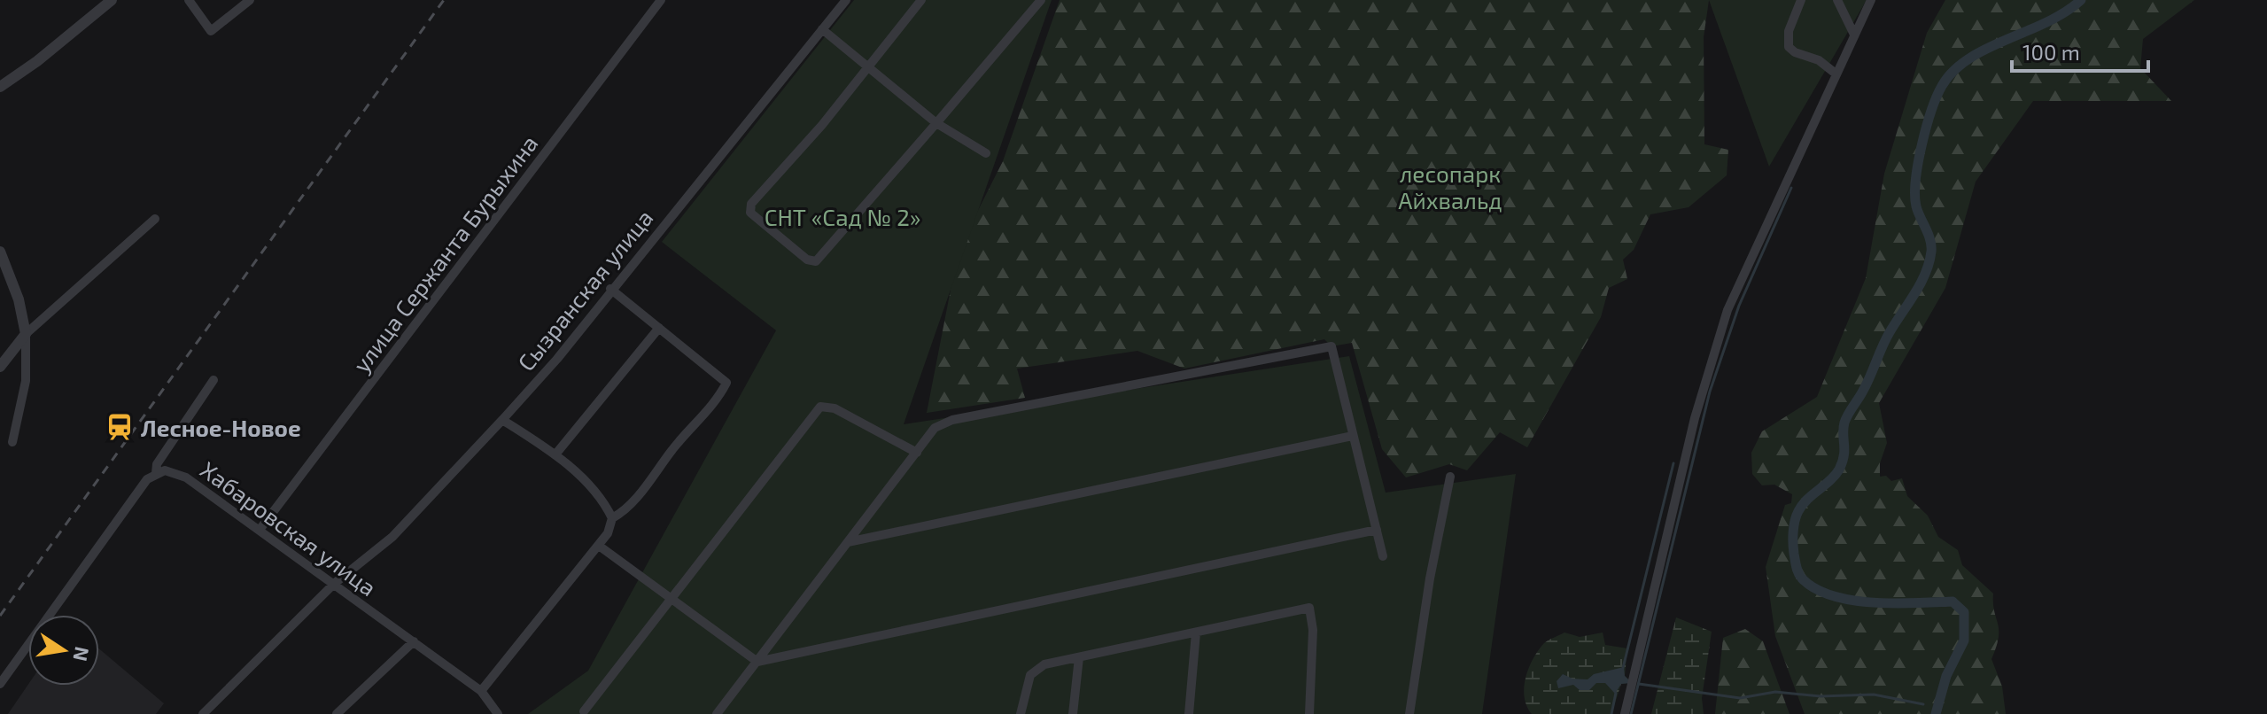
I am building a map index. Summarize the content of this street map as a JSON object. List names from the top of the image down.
{
  "streets": {
    "street": ["улица Сержанта Бурыхина", "Сызранская улица", "Хабаровская улица"]
  },
  "crossings": [
    ["улица Сержанта Бурыхина", "Хабаровская улица"],
    ["Сызранская улица", "Хабаровская улица"]
  ],
  "parks": ["лесопарк Айхвальд", "СНТ «Сад № 2»"],
  "places": {
    "station": ["Лесное-Новое"]
  },
  "scale_bar": "100 m",
  "north": "right"
}
